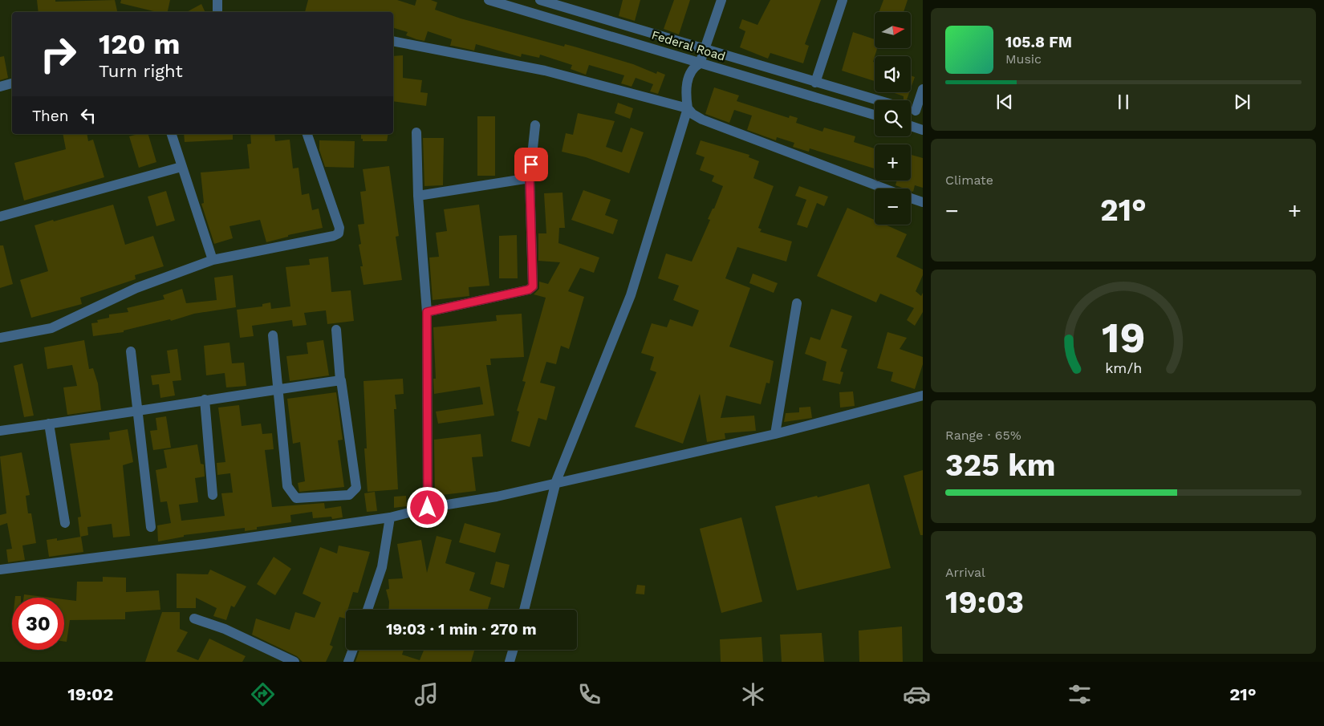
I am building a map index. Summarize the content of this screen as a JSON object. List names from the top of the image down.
{
  "streets": {
    "street": ["Federal Road"]
  },
  "north": "right",
  "page": {
    "map_buttons": ["+", "−"],
    "turn": ["120 m", "Turn right"],
    "song": ["105.8 FM", "Music"],
    "then": "Then",
    "tile": [
      "Climate",
      ["Range · 65%", "325 km"],
      ["Arrival", "19:03"]
    ],
    "heat": ["−", "21°", "+"],
    "limit": "30",
    "trip": "19:03 · 1 min · 270 m",
    "tabs": ["19:02", "21°"],
    "gauge": ["19", "km/h"]
  }
}
